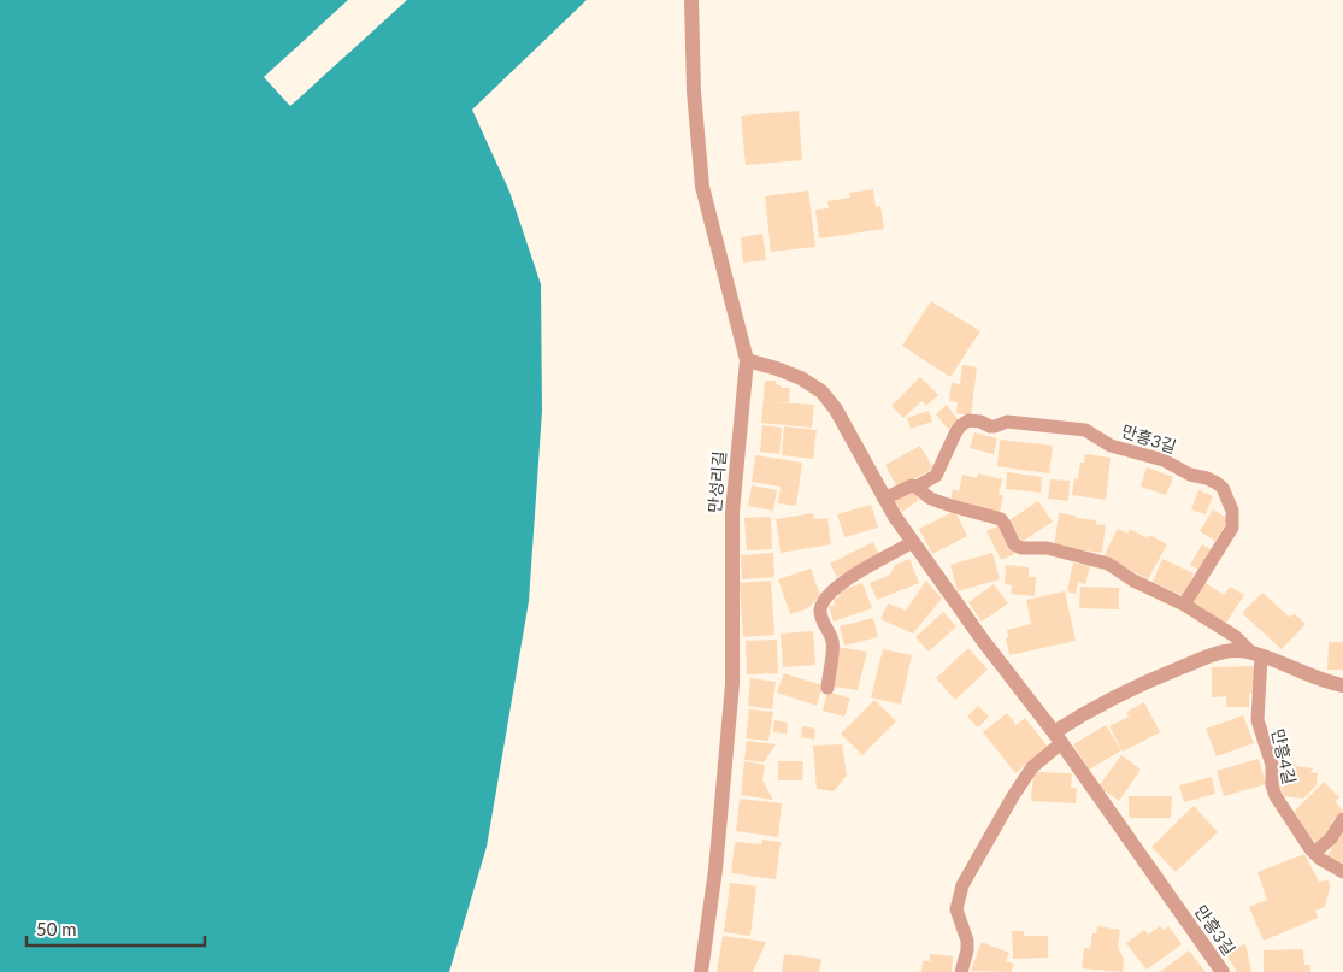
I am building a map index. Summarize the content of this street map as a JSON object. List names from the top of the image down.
{
  "streets": {
    "street": ["만흥3길", "만성리길"],
    "lane": ["만흥4길"]
  },
  "crossings": [
    ["만흥3길", "만성리길"]
  ],
  "scale_bar": "50 m"
}
